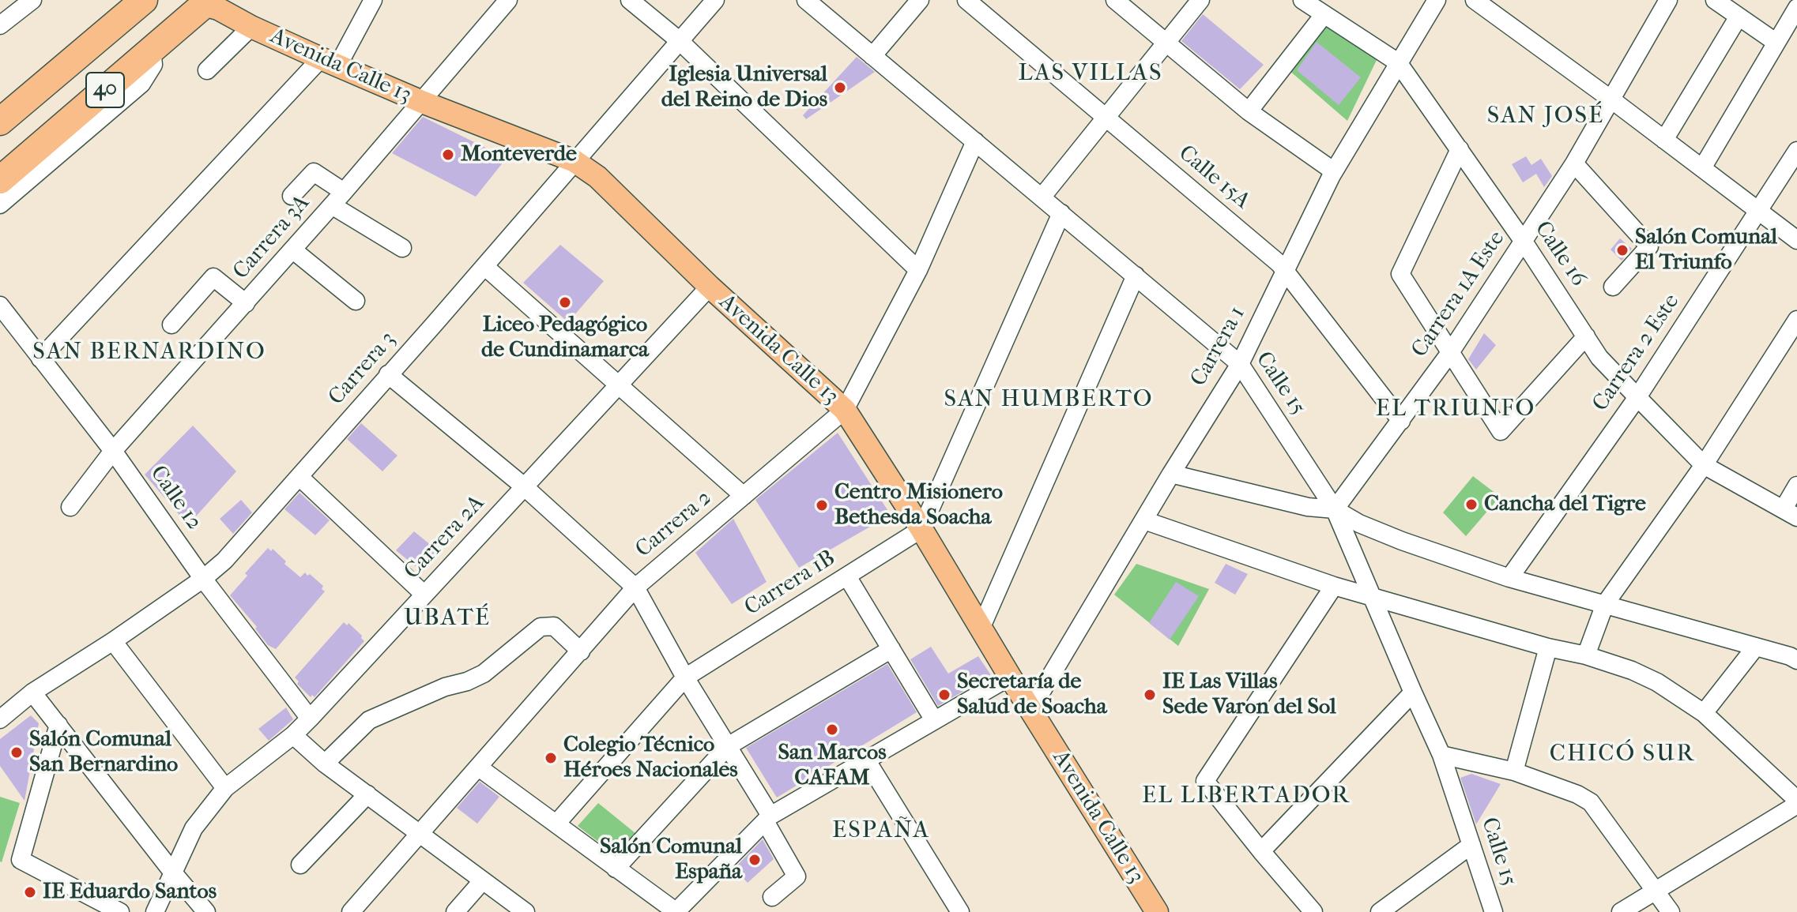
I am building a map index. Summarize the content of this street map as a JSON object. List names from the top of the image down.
{
  "streets": {
    "highway": ["40"],
    "main road": ["Avenida Calle 13"],
    "street": [
      "Calle 15A",
      "Carrera 3A",
      "Calle 16",
      "Carrera 1A Este",
      "Carrera 1",
      "Carrera 2 Este",
      "Carrera 3",
      "Calle 15",
      "Calle 12",
      "Carrera 2",
      "Carrera 2A",
      "Carrera 1B"
    ]
  },
  "crossings": [
    ["Avenida Calle 13", "40"],
    ["Avenida Calle 13", "Carrera 3A"],
    ["Avenida Calle 13", "Carrera 1"],
    ["Avenida Calle 13", "Carrera 3"],
    ["Avenida Calle 13", "Carrera 2"],
    ["Avenida Calle 13", "Carrera 2A"],
    ["Avenida Calle 13", "Carrera 1B"],
    ["Calle 15A", "Carrera 1A Este"],
    ["Calle 15A", "Carrera 1"],
    ["Carrera 3A", "Calle 12"],
    ["Calle 16", "Carrera 1A Este"],
    ["Calle 16", "Carrera 1"],
    ["Calle 16", "Carrera 2 Este"],
    ["Carrera 1A Este", "Calle 15"],
    ["Carrera 1", "Calle 15"],
    ["Carrera 3", "Calle 12"],
    ["Calle 15", "Carrera 2"],
    ["Calle 12", "Carrera 2A"]
  ],
  "districts": [
    "LAS VILLAS",
    "SAN JOSÉ",
    "SAN BERNARDINO",
    "SAN HUMBERTO",
    "EL TRIUNFO",
    "UBATÉ",
    "CHICÓ SUR",
    "EL LIBERTADOR",
    "ESPAÑA"
  ],
  "places": [
    "Iglesia Universal del Reino de Dios",
    "Monteverde",
    "Salón Comunal El Triunfo",
    "Liceo Pedagógico de Cundinamarca",
    "Cancha del Tigre",
    "Centro Misionero Bethesda Soacha",
    "Secretaría de Salud de Soacha",
    "IE Las Villas Sede Varon del Sol",
    "San Marcos CAFAM",
    "Salón Comunal San Bernardino",
    "Colegio Técnico Héroes Nacionales",
    "Salón Comunal España",
    "IE Eduardo Santos"
  ]
}
